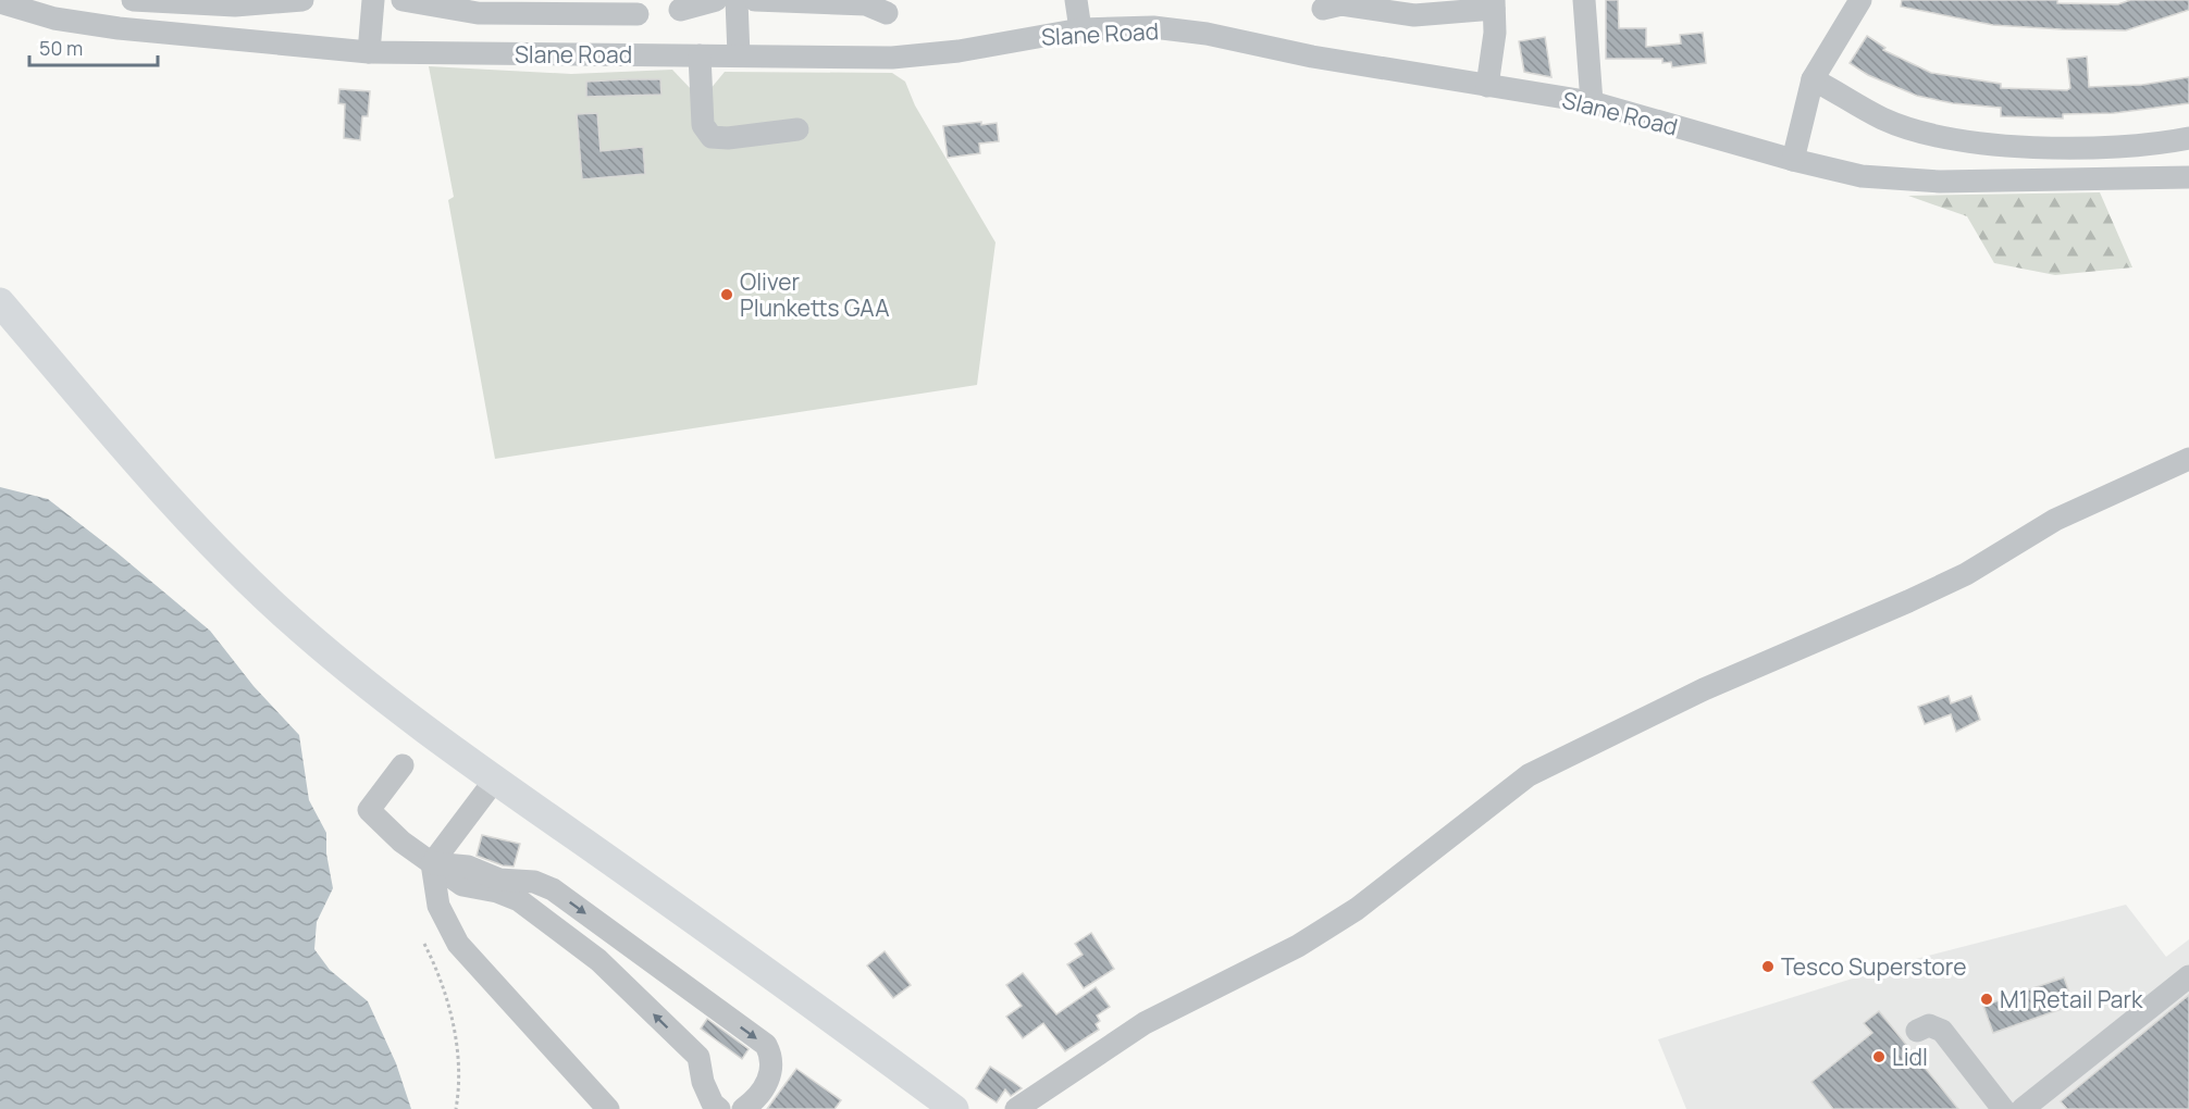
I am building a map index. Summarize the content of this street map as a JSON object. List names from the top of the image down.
{
  "streets": {
    "street": ["Slane Road"]
  },
  "places": [
    "Oliver Plunketts GAA",
    "Tesco Superstore",
    "M1 Retail Park",
    "Lidl"
  ],
  "scale_bar": "50 m"
}
